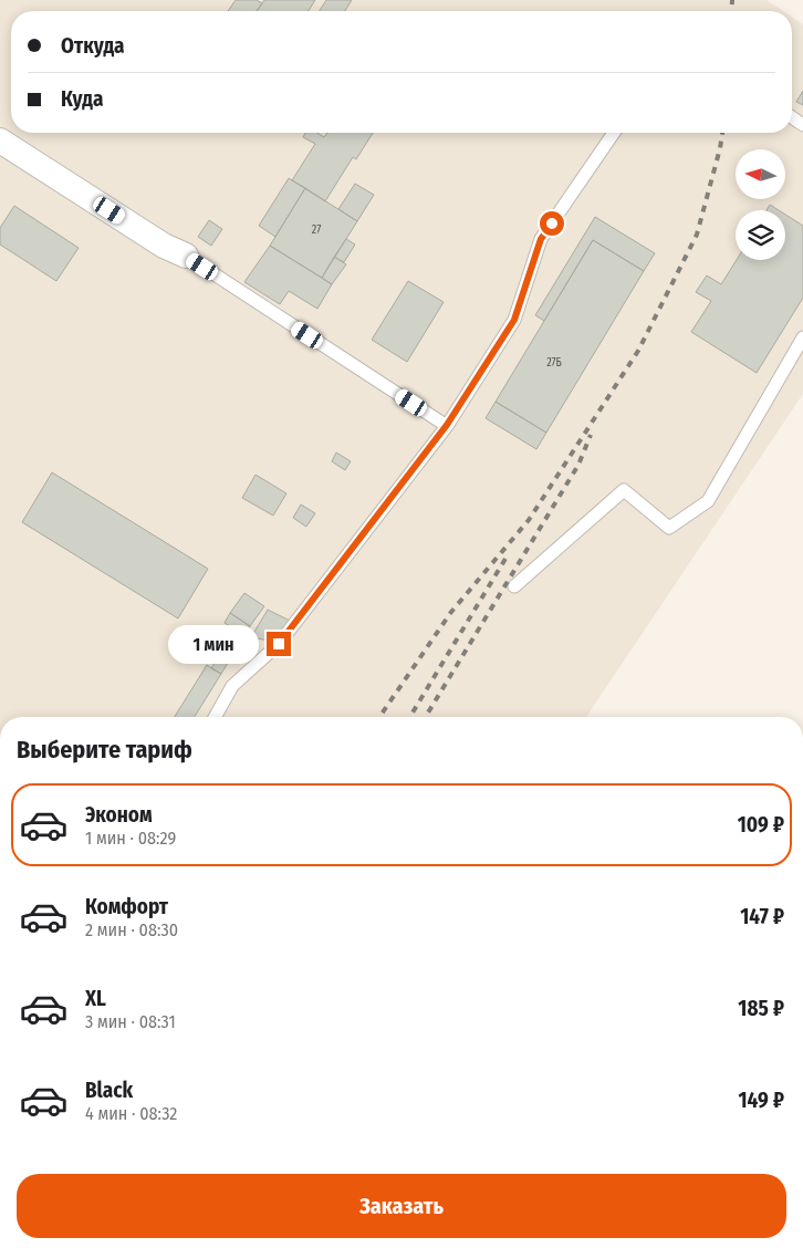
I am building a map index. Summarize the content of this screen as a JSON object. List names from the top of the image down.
{
  "house_numbers": ["27", "27Б"],
  "north": "left",
  "page": {
    "banner": ["Откуда", "Куда"],
    "bubble": "1 мин",
    "heading": "Выберите тариф",
    "list": [
      {
        "name": "Эконом",
        "note": "1 мин · 08:29",
        "value": "109 ₽"
      },
      {
        "name": "Комфорт",
        "note": "2 мин · 08:30",
        "value": "147 ₽"
      },
      {
        "name": "XL",
        "note": "3 мин · 08:31",
        "value": "185 ₽"
      },
      {
        "name": "Black",
        "note": "4 мин · 08:32",
        "value": "149 ₽"
      }
    ],
    "buttons": "Заказать"
  }
}
